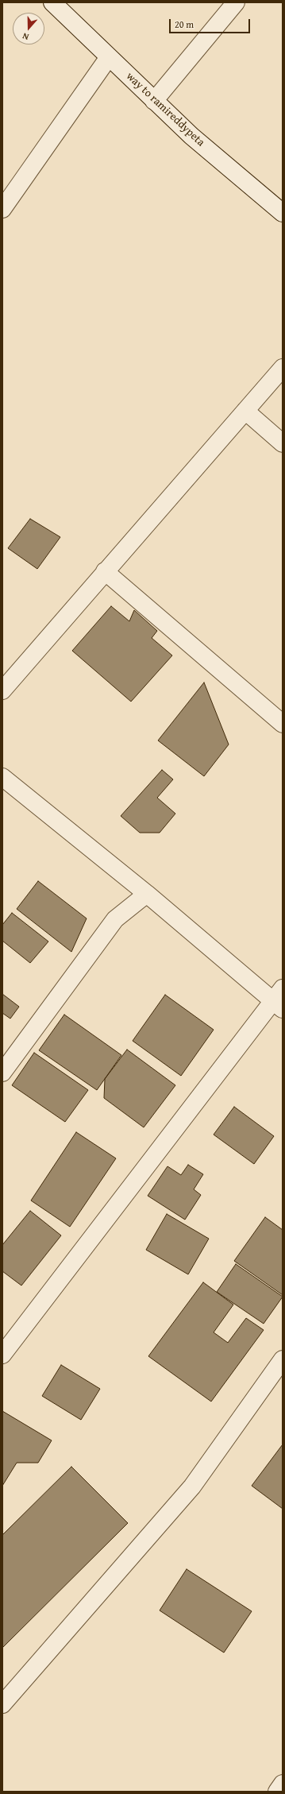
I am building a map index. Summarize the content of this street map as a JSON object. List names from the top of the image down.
{
  "streets": {
    "street": ["way to ramireddypeta"]
  },
  "scale_bar": "20 m",
  "north": "bottom"
}
